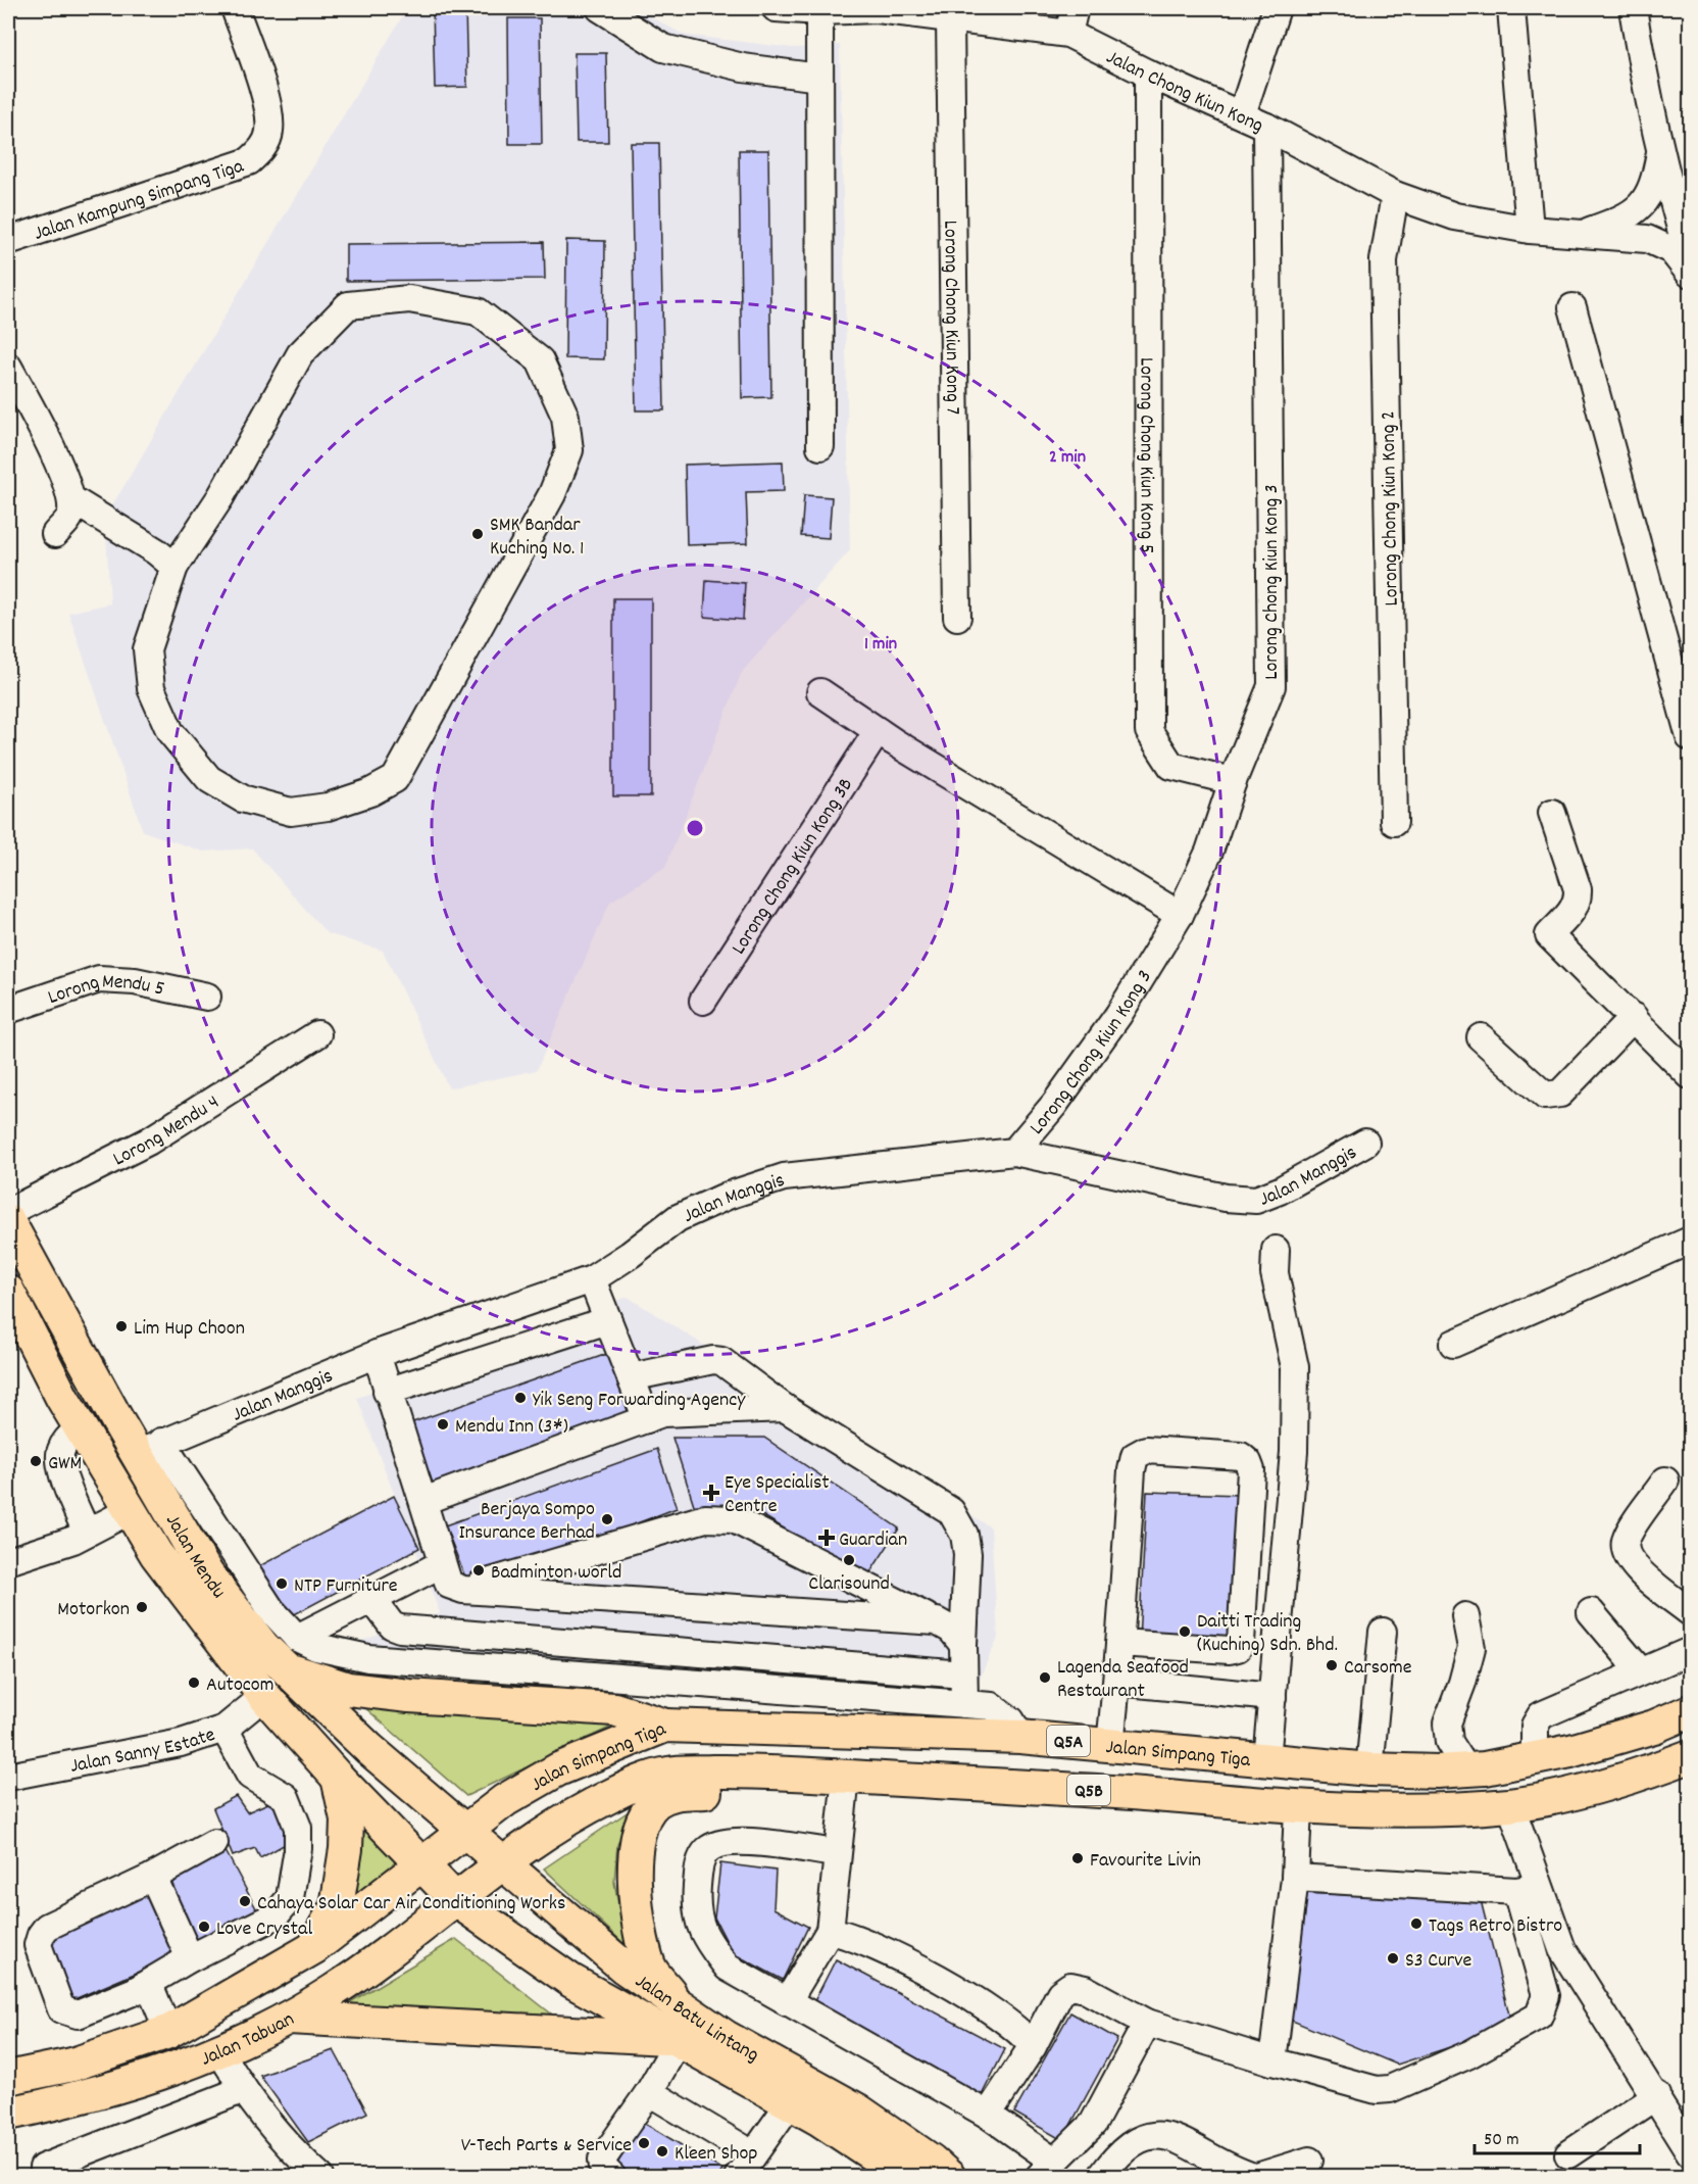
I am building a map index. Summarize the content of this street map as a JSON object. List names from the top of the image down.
{
  "streets": {
    "main road": [
      "Jalan Mendu",
      "Q5A",
      "Jalan Simpang Tiga",
      "Q5B",
      "Jalan Batu Lintang",
      "Jalan Tabuan"
    ],
    "street": [
      "Jalan Chong Kiun Kong",
      "Jalan Kampung Simpang Tiga",
      "Lorong Chong Kiun Kong 7",
      "Lorong Chong Kiun Kong 5",
      "Lorong Chong Kiun Kong 2",
      "Lorong Chong Kiun Kong 3",
      "Lorong Chong Kiun Kong 3B",
      "Lorong Mendu 5",
      "Lorong Mendu 4",
      "Jalan Manggis",
      "Jalan Sanny Estate"
    ]
  },
  "crossings": [
    ["Jalan Chong Kiun Kong", "Lorong Chong Kiun Kong 7"],
    ["Jalan Chong Kiun Kong", "Lorong Chong Kiun Kong 5"],
    ["Jalan Chong Kiun Kong", "Lorong Chong Kiun Kong 2"],
    ["Jalan Chong Kiun Kong", "Lorong Chong Kiun Kong 3"],
    ["Lorong Chong Kiun Kong 5", "Lorong Chong Kiun Kong 3"],
    ["Lorong Chong Kiun Kong 3", "Jalan Manggis"],
    ["Jalan Manggis", "Jalan Mendu"],
    ["Jalan Mendu", "Jalan Sanny Estate"],
    ["Jalan Mendu", "Jalan Simpang Tiga"],
    ["Jalan Mendu", "Jalan Batu Lintang"],
    ["Jalan Mendu", "Jalan Tabuan"],
    ["Jalan Simpang Tiga", "Jalan Batu Lintang"],
    ["Jalan Simpang Tiga", "Jalan Tabuan"],
    ["Jalan Batu Lintang", "Jalan Tabuan"]
  ],
  "places": {
    "other": [
      "SMK Bandar Kuching No. 1",
      "Lim Hup Choon",
      "Yik Seng Forwarding Agency",
      "Mendu Inn (3*)",
      "GWM",
      "Berjaya Sompo Insurance Berhad",
      "Clarisound",
      "Badminton world",
      "NTP Furniture",
      "Motorkon",
      "Daitti Trading (Kuching) Sdn. Bhd.",
      "Carsome",
      "Lagenda Seafood Restaurant",
      "Autocom",
      "Favourite Livin",
      "Cahaya Solar Car Air Conditioning Works",
      "Tags Retro Bistro",
      "Love Crystal",
      "S3 Curve",
      "V-Tech Parts & Service",
      "Kleen Shop"
    ],
    "health": ["Eye Specialist Centre", "Guardian"]
  },
  "scale_bar": "50 m",
  "rings": ["2 min", "1 min"]
}
